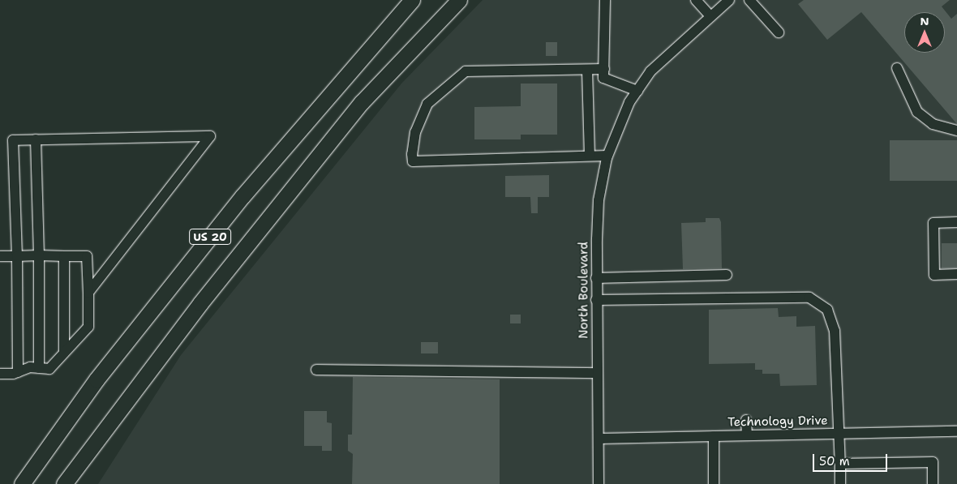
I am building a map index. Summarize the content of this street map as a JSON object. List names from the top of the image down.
{
  "streets": {
    "highway": ["US 20"],
    "street": ["North Boulevard", "Technology Drive"]
  },
  "crossings": [
    ["North Boulevard", "Technology Drive"]
  ],
  "scale_bar": "50 m",
  "north": "top"
}
